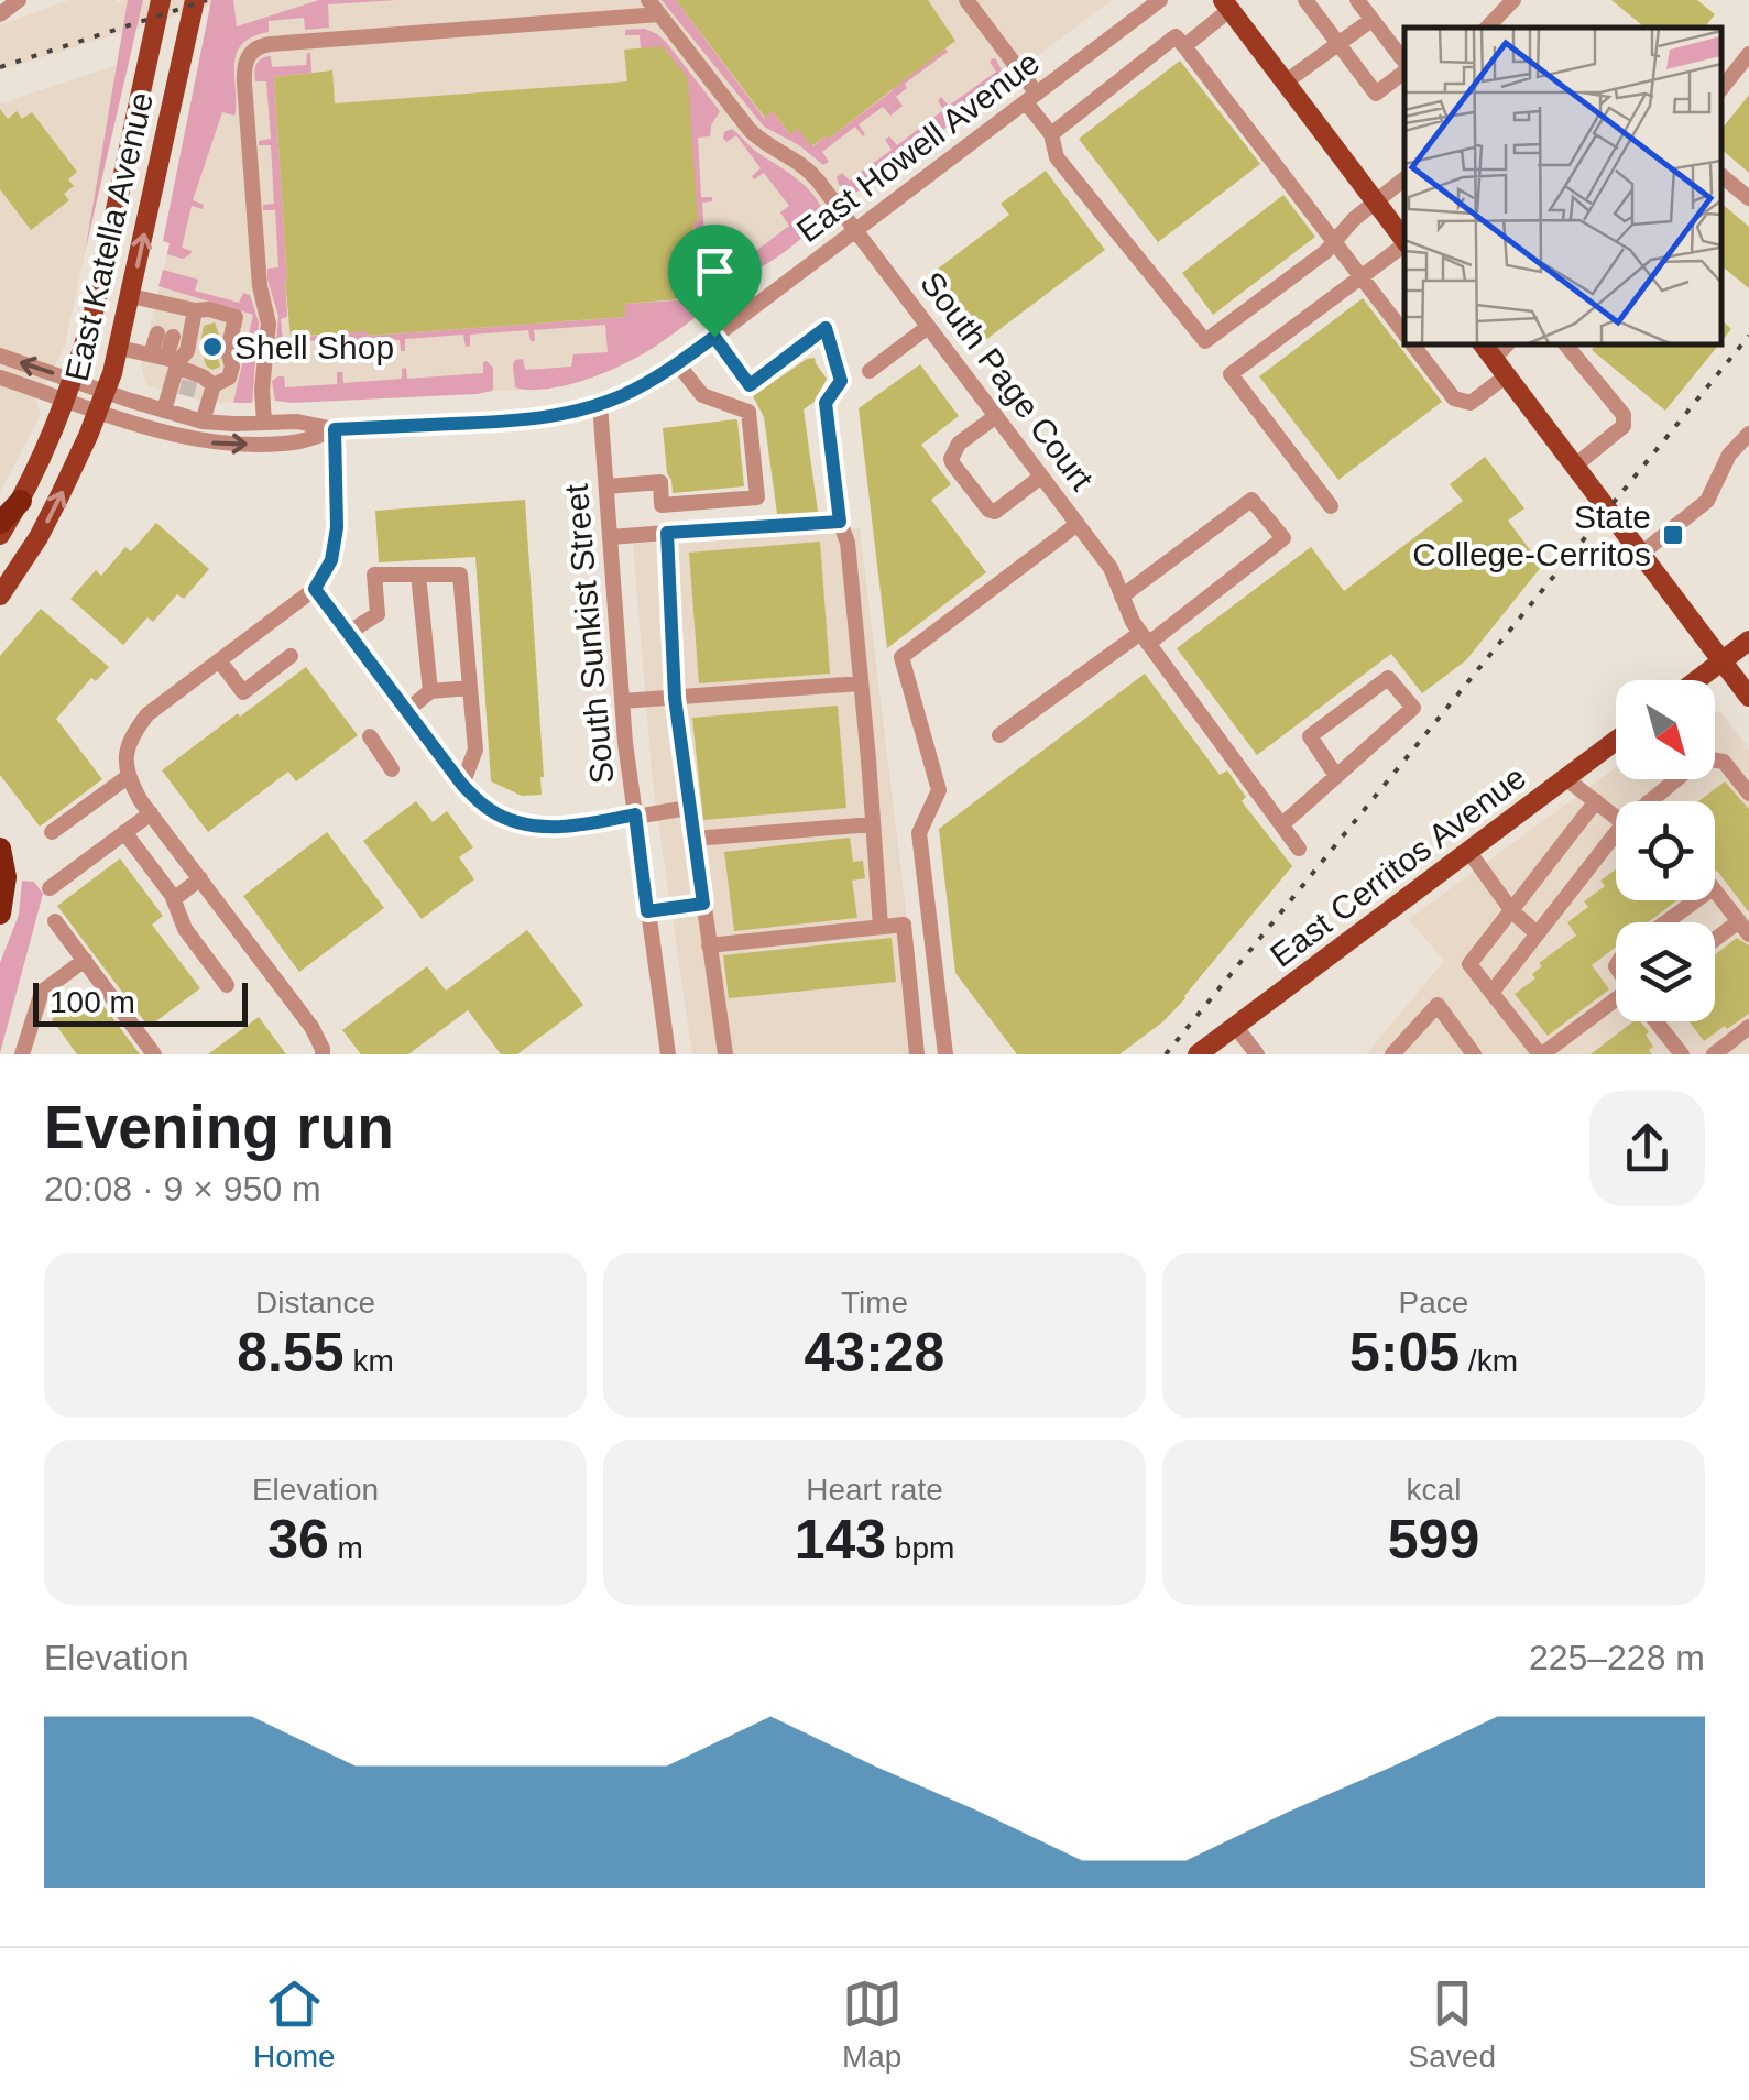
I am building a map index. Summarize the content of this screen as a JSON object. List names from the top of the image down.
{
  "streets": {
    "main road": ["East Katella Avenue", "East Cerritos Avenue"],
    "street": ["East Howell Avenue", "South Page Court", "South Sunkist Street"]
  },
  "crossings": [
    ["East Howell Avenue", "East Katella Avenue"],
    ["East Howell Avenue", "South Page Court"],
    ["East Howell Avenue", "South Sunkist Street"]
  ],
  "places": {
    "other": ["Shell Shop"],
    "transit": ["State College-Cerritos"]
  },
  "scale_bar": "100 m",
  "north": "bottom right",
  "page": {
    "scale": "100 m",
    "heading": ["Evening run", "20:08 · 9 × 950 m"],
    "stats": [
      ["Distance", "8.55 km"],
      ["Time", "43:28"],
      ["Pace", "5:05 /km"],
      ["Elevation", "36 m"],
      ["Heart rate", "143 bpm"],
      ["kcal", "599"]
    ],
    "chart": ["Elevation", "225–228 m"],
    "tabs": ["Home", "Map", "Saved"]
  }
}
